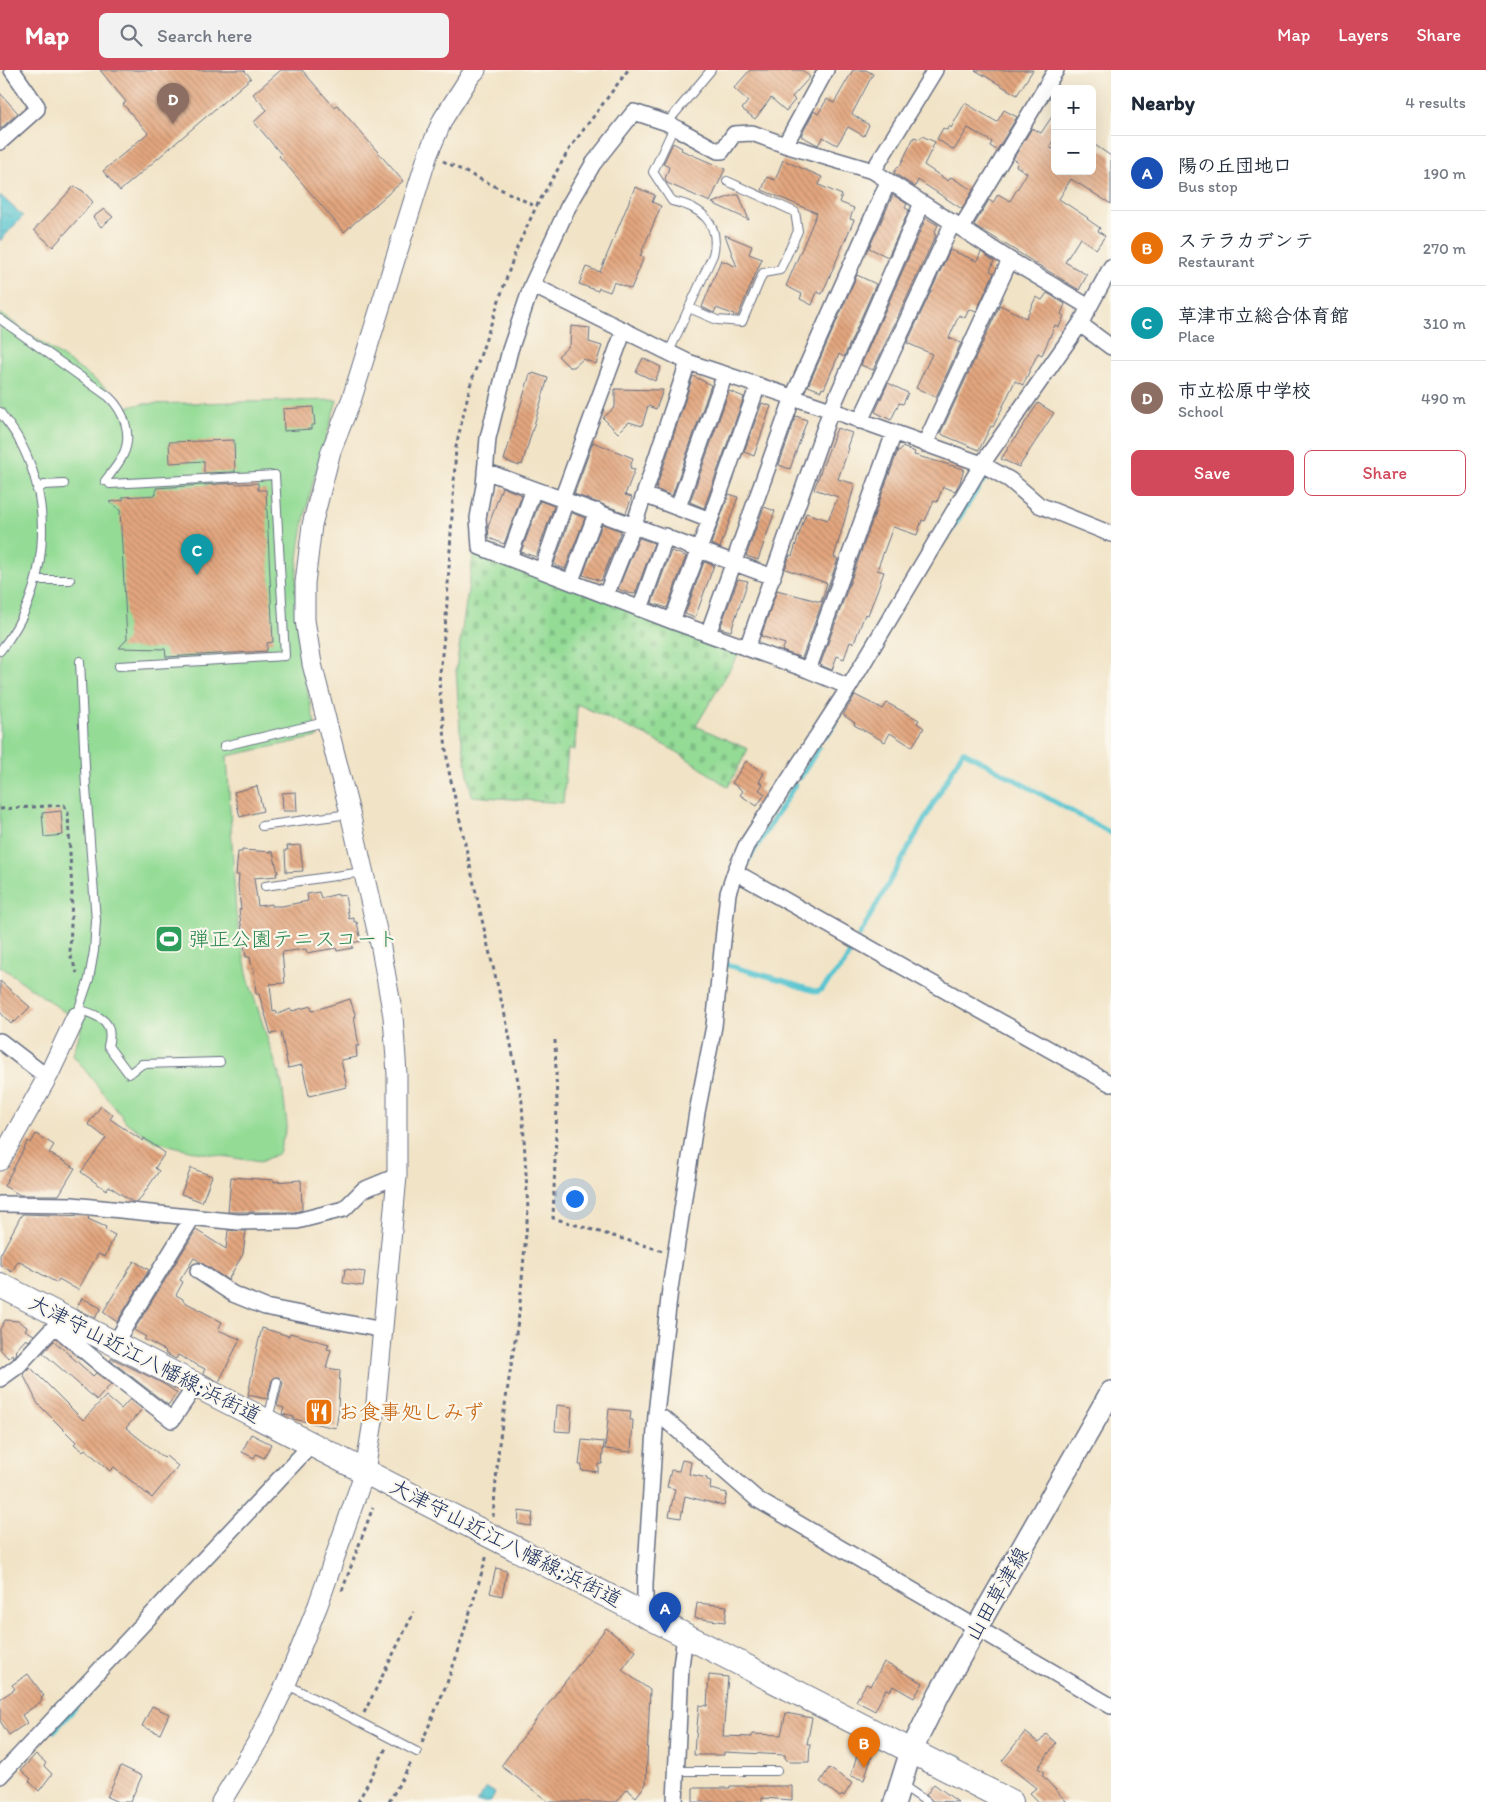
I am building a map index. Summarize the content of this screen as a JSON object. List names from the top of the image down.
{
  "streets": {
    "main road": ["大津守山近江八幡線;浜街道", "山田草津線"]
  },
  "crossings": [
    ["大津守山近江八幡線;浜街道", "山田草津線"]
  ],
  "places": {
    "sports": ["弾正公園テニスコート"],
    "restaurant": ["お食事処しみず"]
  },
  "page": {
    "header": "Map",
    "search": "Search here",
    "nav": ["Map", "Layers", "Share"],
    "heading": ["Nearby", "4 results"],
    "pins": [
      "D",
      "C",
      "A",
      "B"
    ],
    "map_buttons": ["+", "−"],
    "list": [
      {
        "mark": "A",
        "name": "陽の丘団地口",
        "note": "Bus stop",
        "value": "190 m"
      },
      {
        "mark": "B",
        "name": "ステラカデンテ",
        "note": "Restaurant",
        "value": "270 m"
      },
      {
        "mark": "C",
        "name": "草津市立総合体育館",
        "note": "Place",
        "value": "310 m"
      },
      {
        "mark": "D",
        "name": "市立松原中学校",
        "note": "School",
        "value": "490 m"
      }
    ],
    "buttons": ["Save", "Share"]
  }
}
